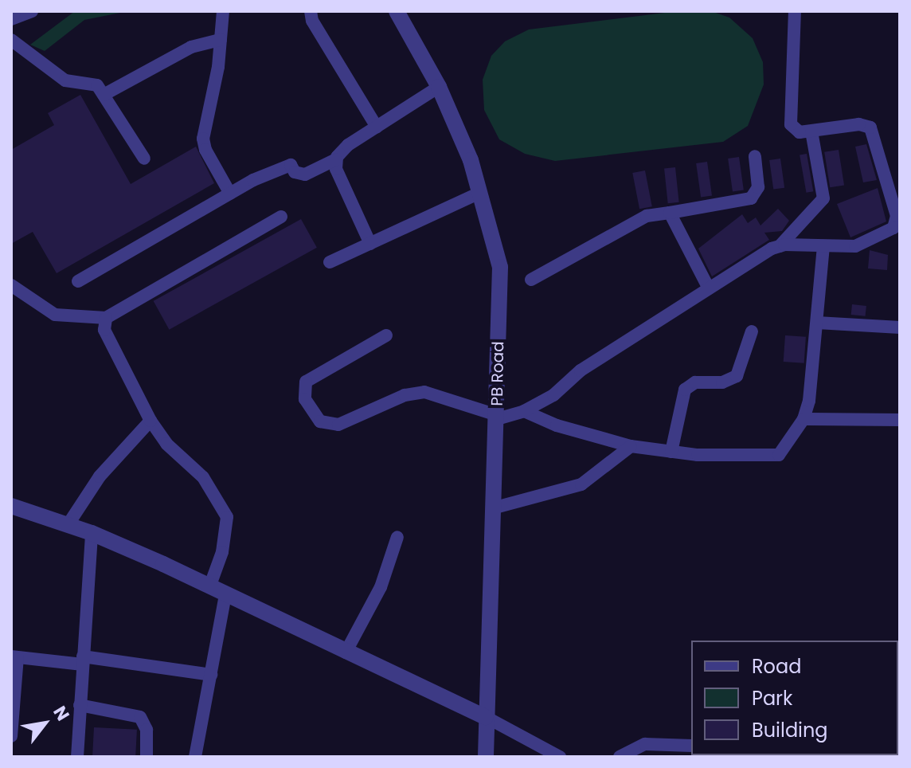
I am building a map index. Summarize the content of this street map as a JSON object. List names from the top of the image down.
{
  "streets": {
    "street": ["PB Road"]
  },
  "legend": ["Road", "Park", "Building"],
  "north": "top right"
}
